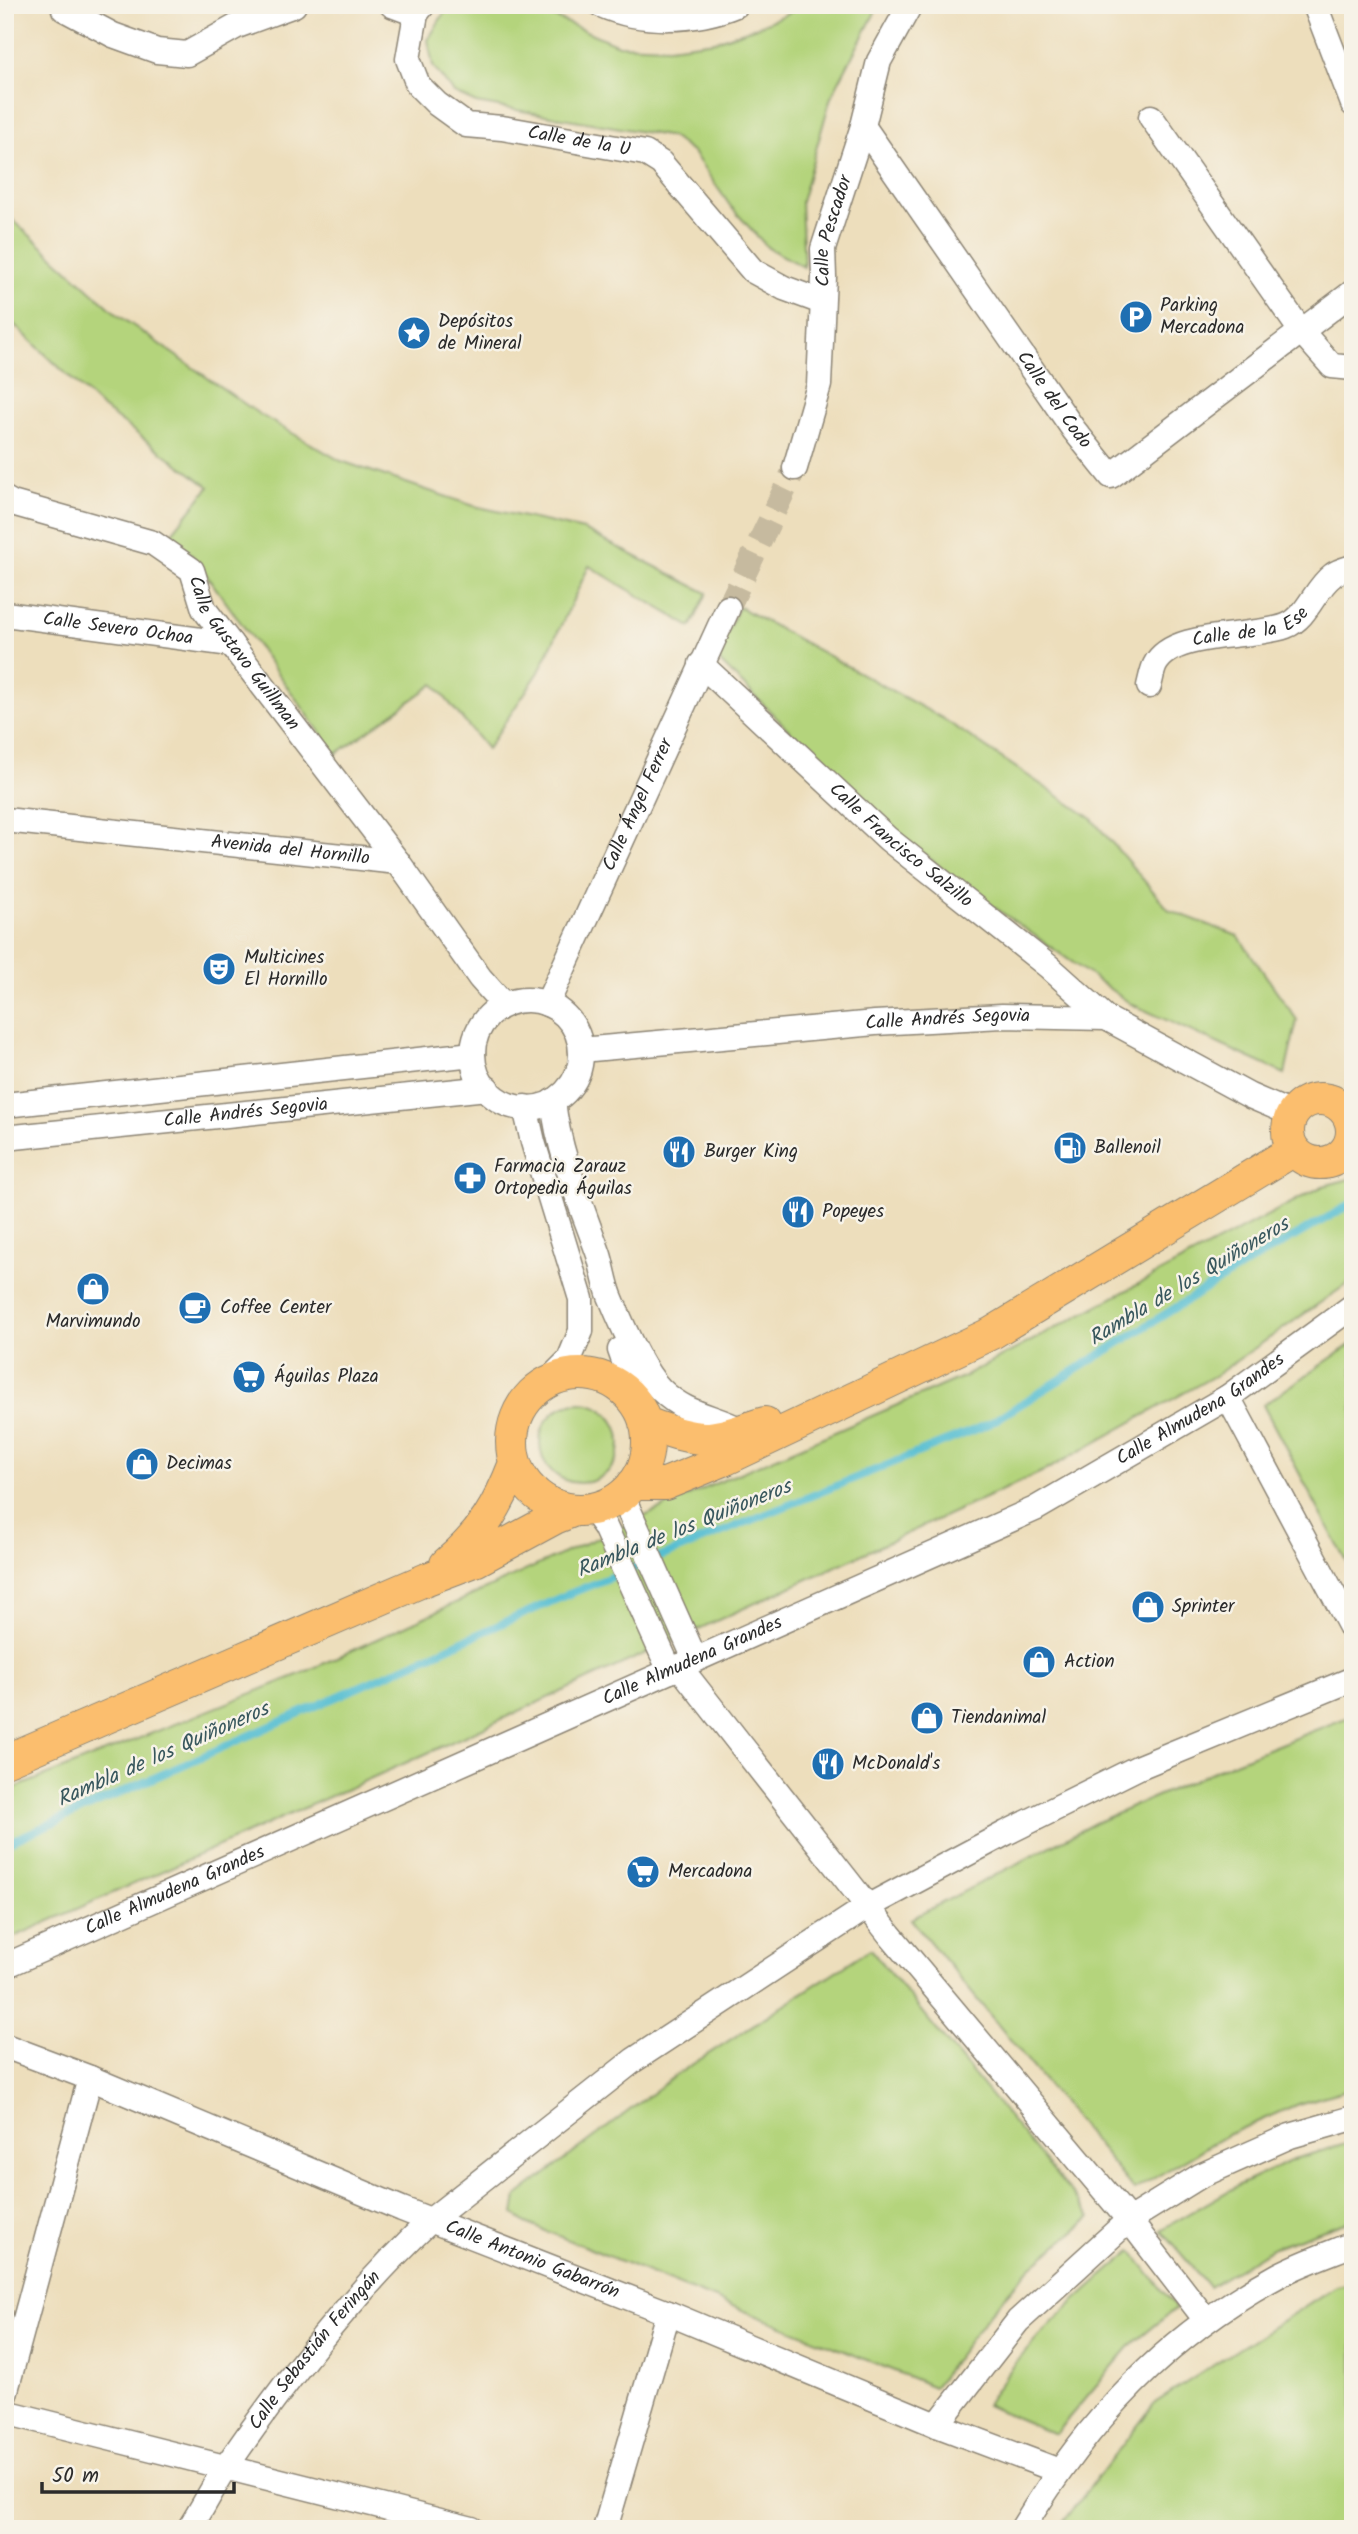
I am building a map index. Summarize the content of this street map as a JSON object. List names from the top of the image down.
{
  "streets": {
    "street": [
      "Calle de la U",
      "Calle Pescador",
      "Calle del Codo",
      "Calle de la Ese",
      "Calle Severo Ochoa",
      "Calle Gustavo Guillman",
      "Calle Ángel Ferrer",
      "Calle Francisco Salzillo",
      "Avenida del Hornillo",
      "Calle Andrés Segovia",
      "Calle Almudena Grandes",
      "Calle Antonio Gabarrón",
      "Calle Sebastián Feringán"
    ]
  },
  "crossings": [
    ["Calle de la U", "Calle Pescador"],
    ["Calle Pescador", "Calle del Codo"],
    ["Calle Severo Ochoa", "Calle Gustavo Guillman"],
    ["Calle Gustavo Guillman", "Avenida del Hornillo"],
    ["Calle Ángel Ferrer", "Calle Francisco Salzillo"],
    ["Calle Ángel Ferrer", "Avenida del Hornillo"],
    ["Calle Ángel Ferrer", "Calle Andrés Segovia"],
    ["Calle Francisco Salzillo", "Calle Andrés Segovia"],
    ["Avenida del Hornillo", "Calle Andrés Segovia"],
    ["Calle Antonio Gabarrón", "Calle Sebastián Feringán"]
  ],
  "water": ["Rambla de los Quiñoneros"],
  "places": {
    "parking": ["Parking Mercadona"],
    "place": ["Depósitos de Mineral"],
    "theatre": ["Multicines El Hornillo"],
    "fuel station": ["Ballenoil"],
    "restaurant": ["Burger King", "Popeyes", "McDonald's"],
    "pharmacy": ["Farmacia Zarauz Ortopedia Águilas"],
    "shop": [
      "Marvimundo",
      "Decimas",
      "Sprinter",
      "Action",
      "Tiendanimal"
    ],
    "cafe": ["Coffee Center"],
    "supermarket": ["Águilas Plaza", "Mercadona"]
  },
  "scale_bar": "50 m"
}
